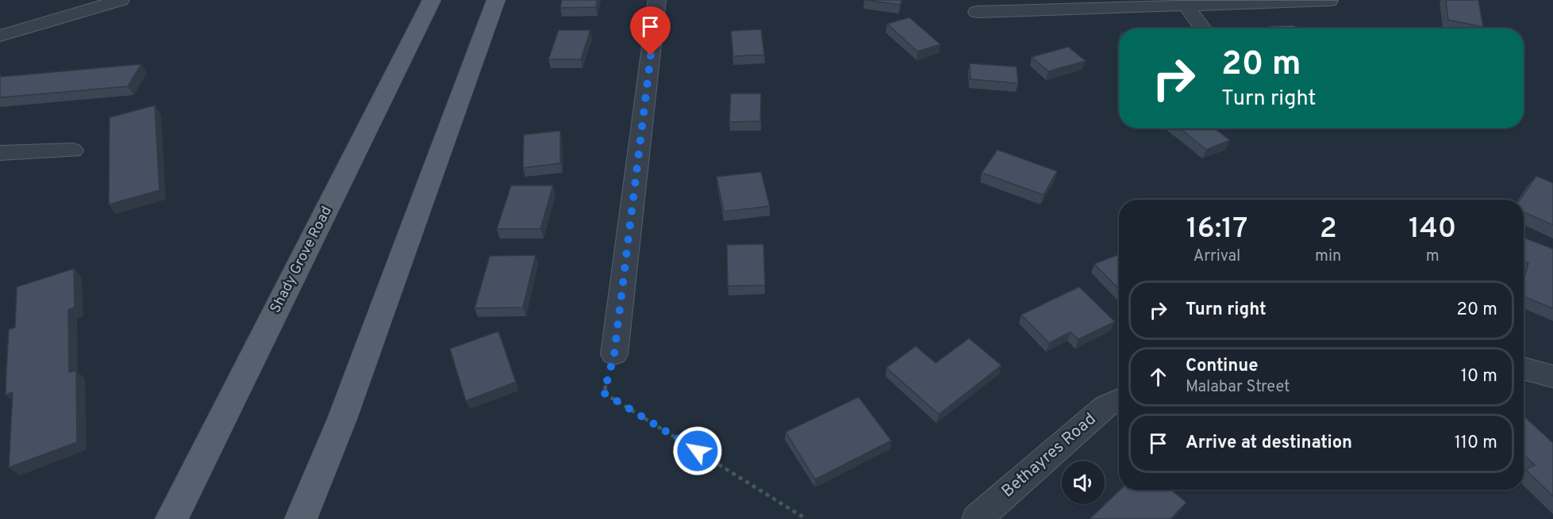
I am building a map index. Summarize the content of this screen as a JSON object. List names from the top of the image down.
{
  "streets": {
    "main road": ["Shady Grove Road"],
    "street": ["Bethayres Road"]
  },
  "page": {
    "turn": ["20 m", "Turn right"],
    "eta": [
      "16:17",
      "Arrival",
      "2",
      "min",
      "140",
      "m"
    ],
    "list": [
      {
        "name": "Turn right",
        "value": "20 m"
      },
      {
        "name": "Continue",
        "note": "Malabar Street",
        "value": "10 m"
      },
      {
        "name": "Arrive at destination",
        "value": "110 m"
      }
    ]
  }
}
